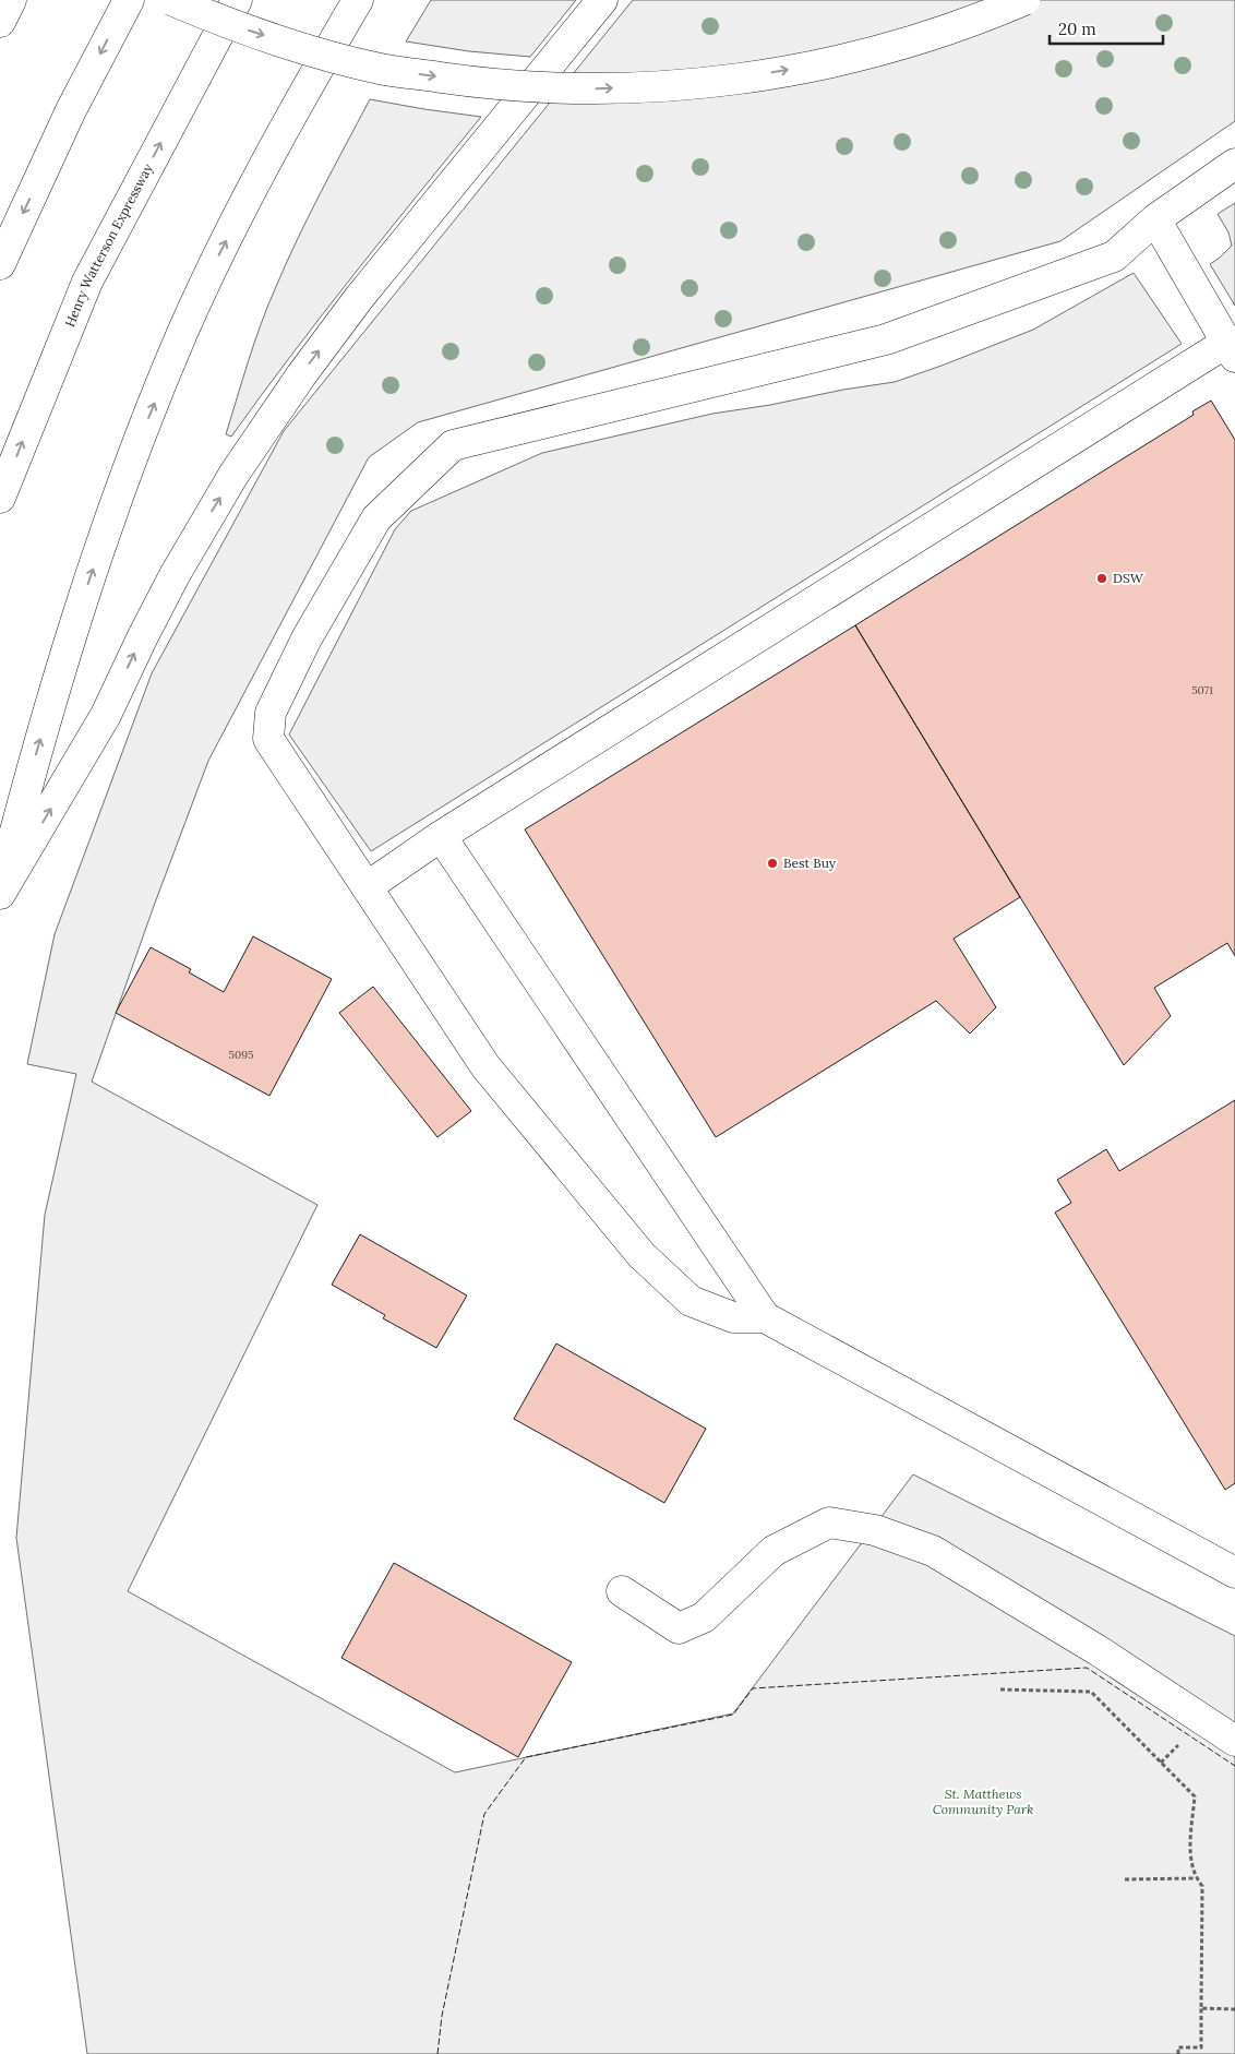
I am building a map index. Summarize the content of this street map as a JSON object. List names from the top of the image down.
{
  "streets": {
    "main road": ["Henry Watterson Expressway"]
  },
  "parks": ["St. Matthews Community Park"],
  "places": ["DSW", "Best Buy"],
  "house_numbers": ["5071", "5095"],
  "scale_bar": "20 m"
}
